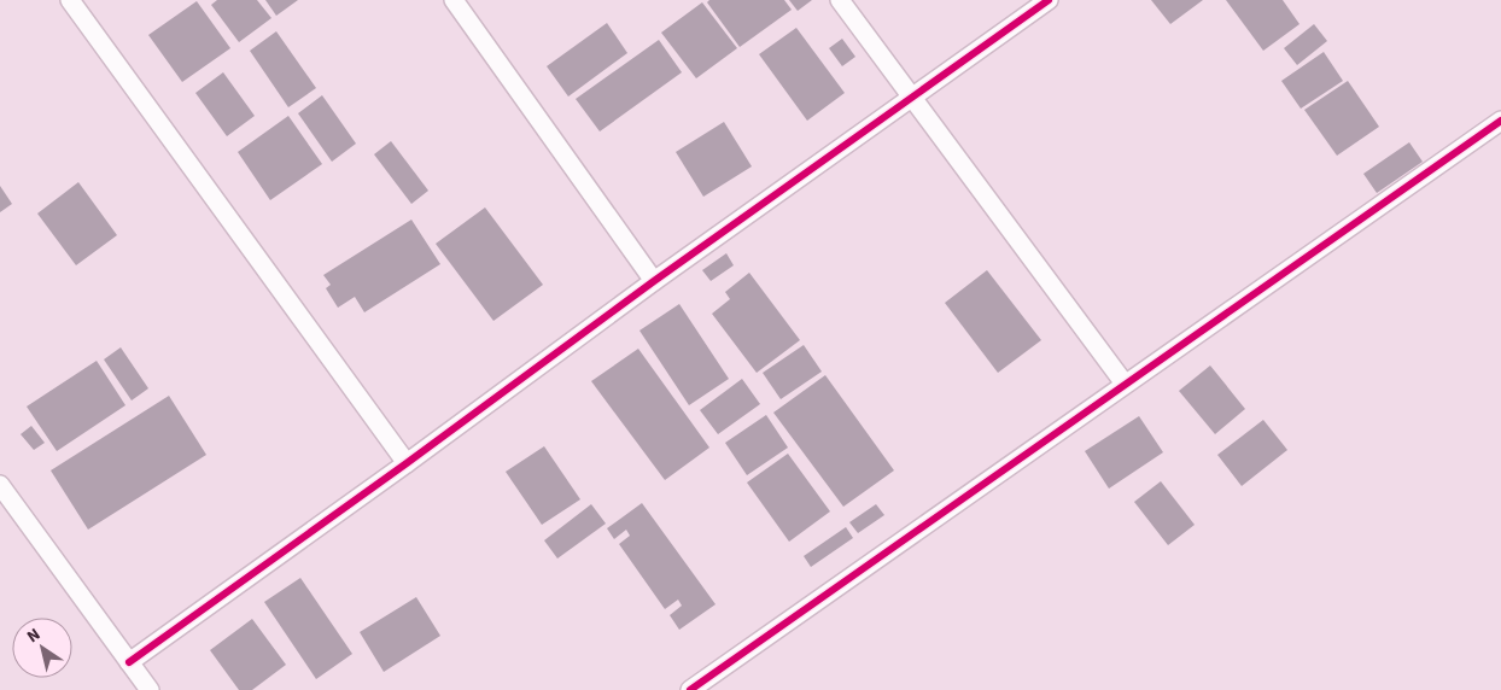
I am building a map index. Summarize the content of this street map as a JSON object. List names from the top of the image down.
{
  "north": "top left"
}
